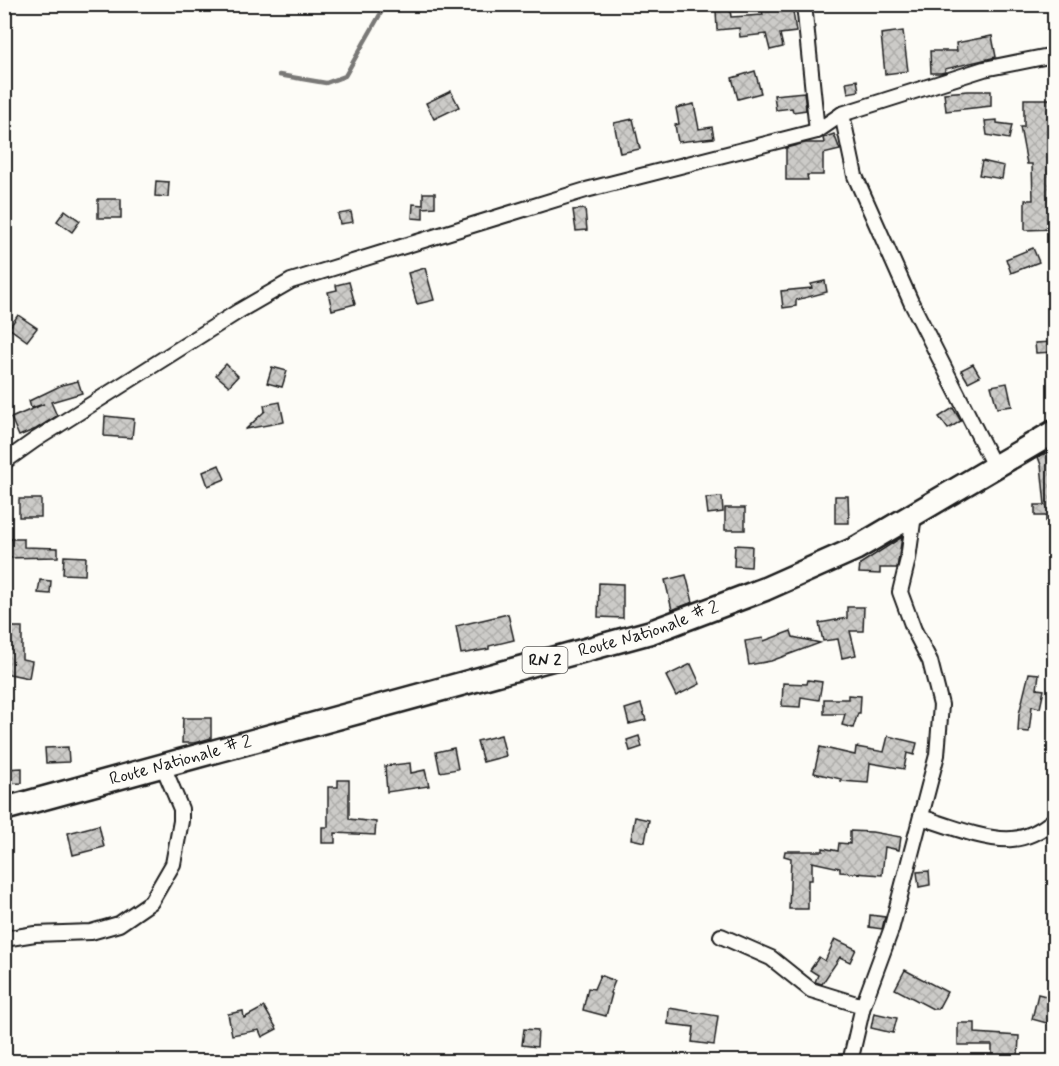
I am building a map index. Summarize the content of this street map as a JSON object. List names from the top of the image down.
{
  "streets": {
    "main road": ["Route Nationale # 2", "RN 2"]
  }
}
